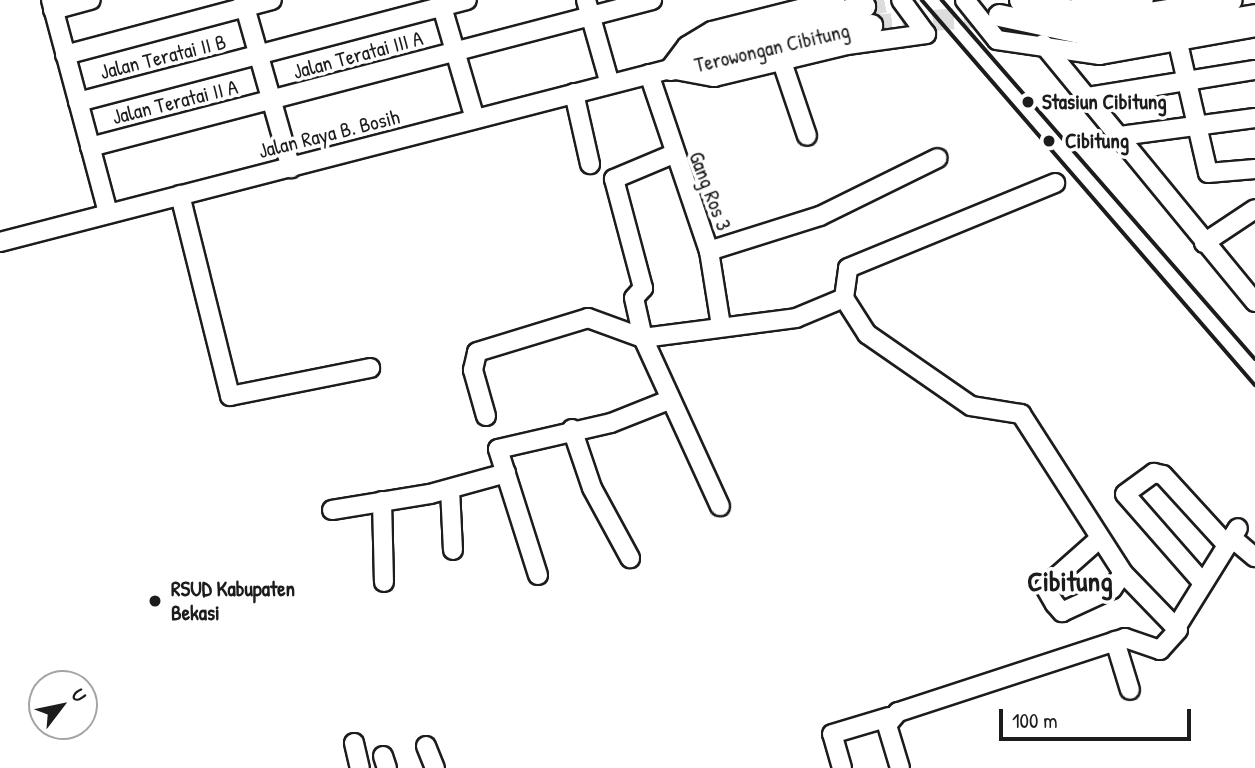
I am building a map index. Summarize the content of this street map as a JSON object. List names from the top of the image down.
{
  "streets": {
    "main road": ["Terowongan Cibitung"],
    "street": [
      "Jalan Teratai III A",
      "Jalan Teratai II B",
      "Jalan Teratai II A",
      "Jalan Raya B. Bosih",
      "Gang Ros 3"
    ]
  },
  "crossings": [
    ["Terowongan Cibitung", "Jalan Raya B. Bosih"],
    ["Jalan Teratai III A", "Jalan Teratai II A"],
    ["Jalan Raya B. Bosih", "Gang Ros 3"]
  ],
  "districts": ["Cibitung"],
  "places": ["Stasiun Cibitung", "Cibitung", "RSUD Kabupaten Bekasi"],
  "scale_bar": "100 m",
  "north": "top right"
}
